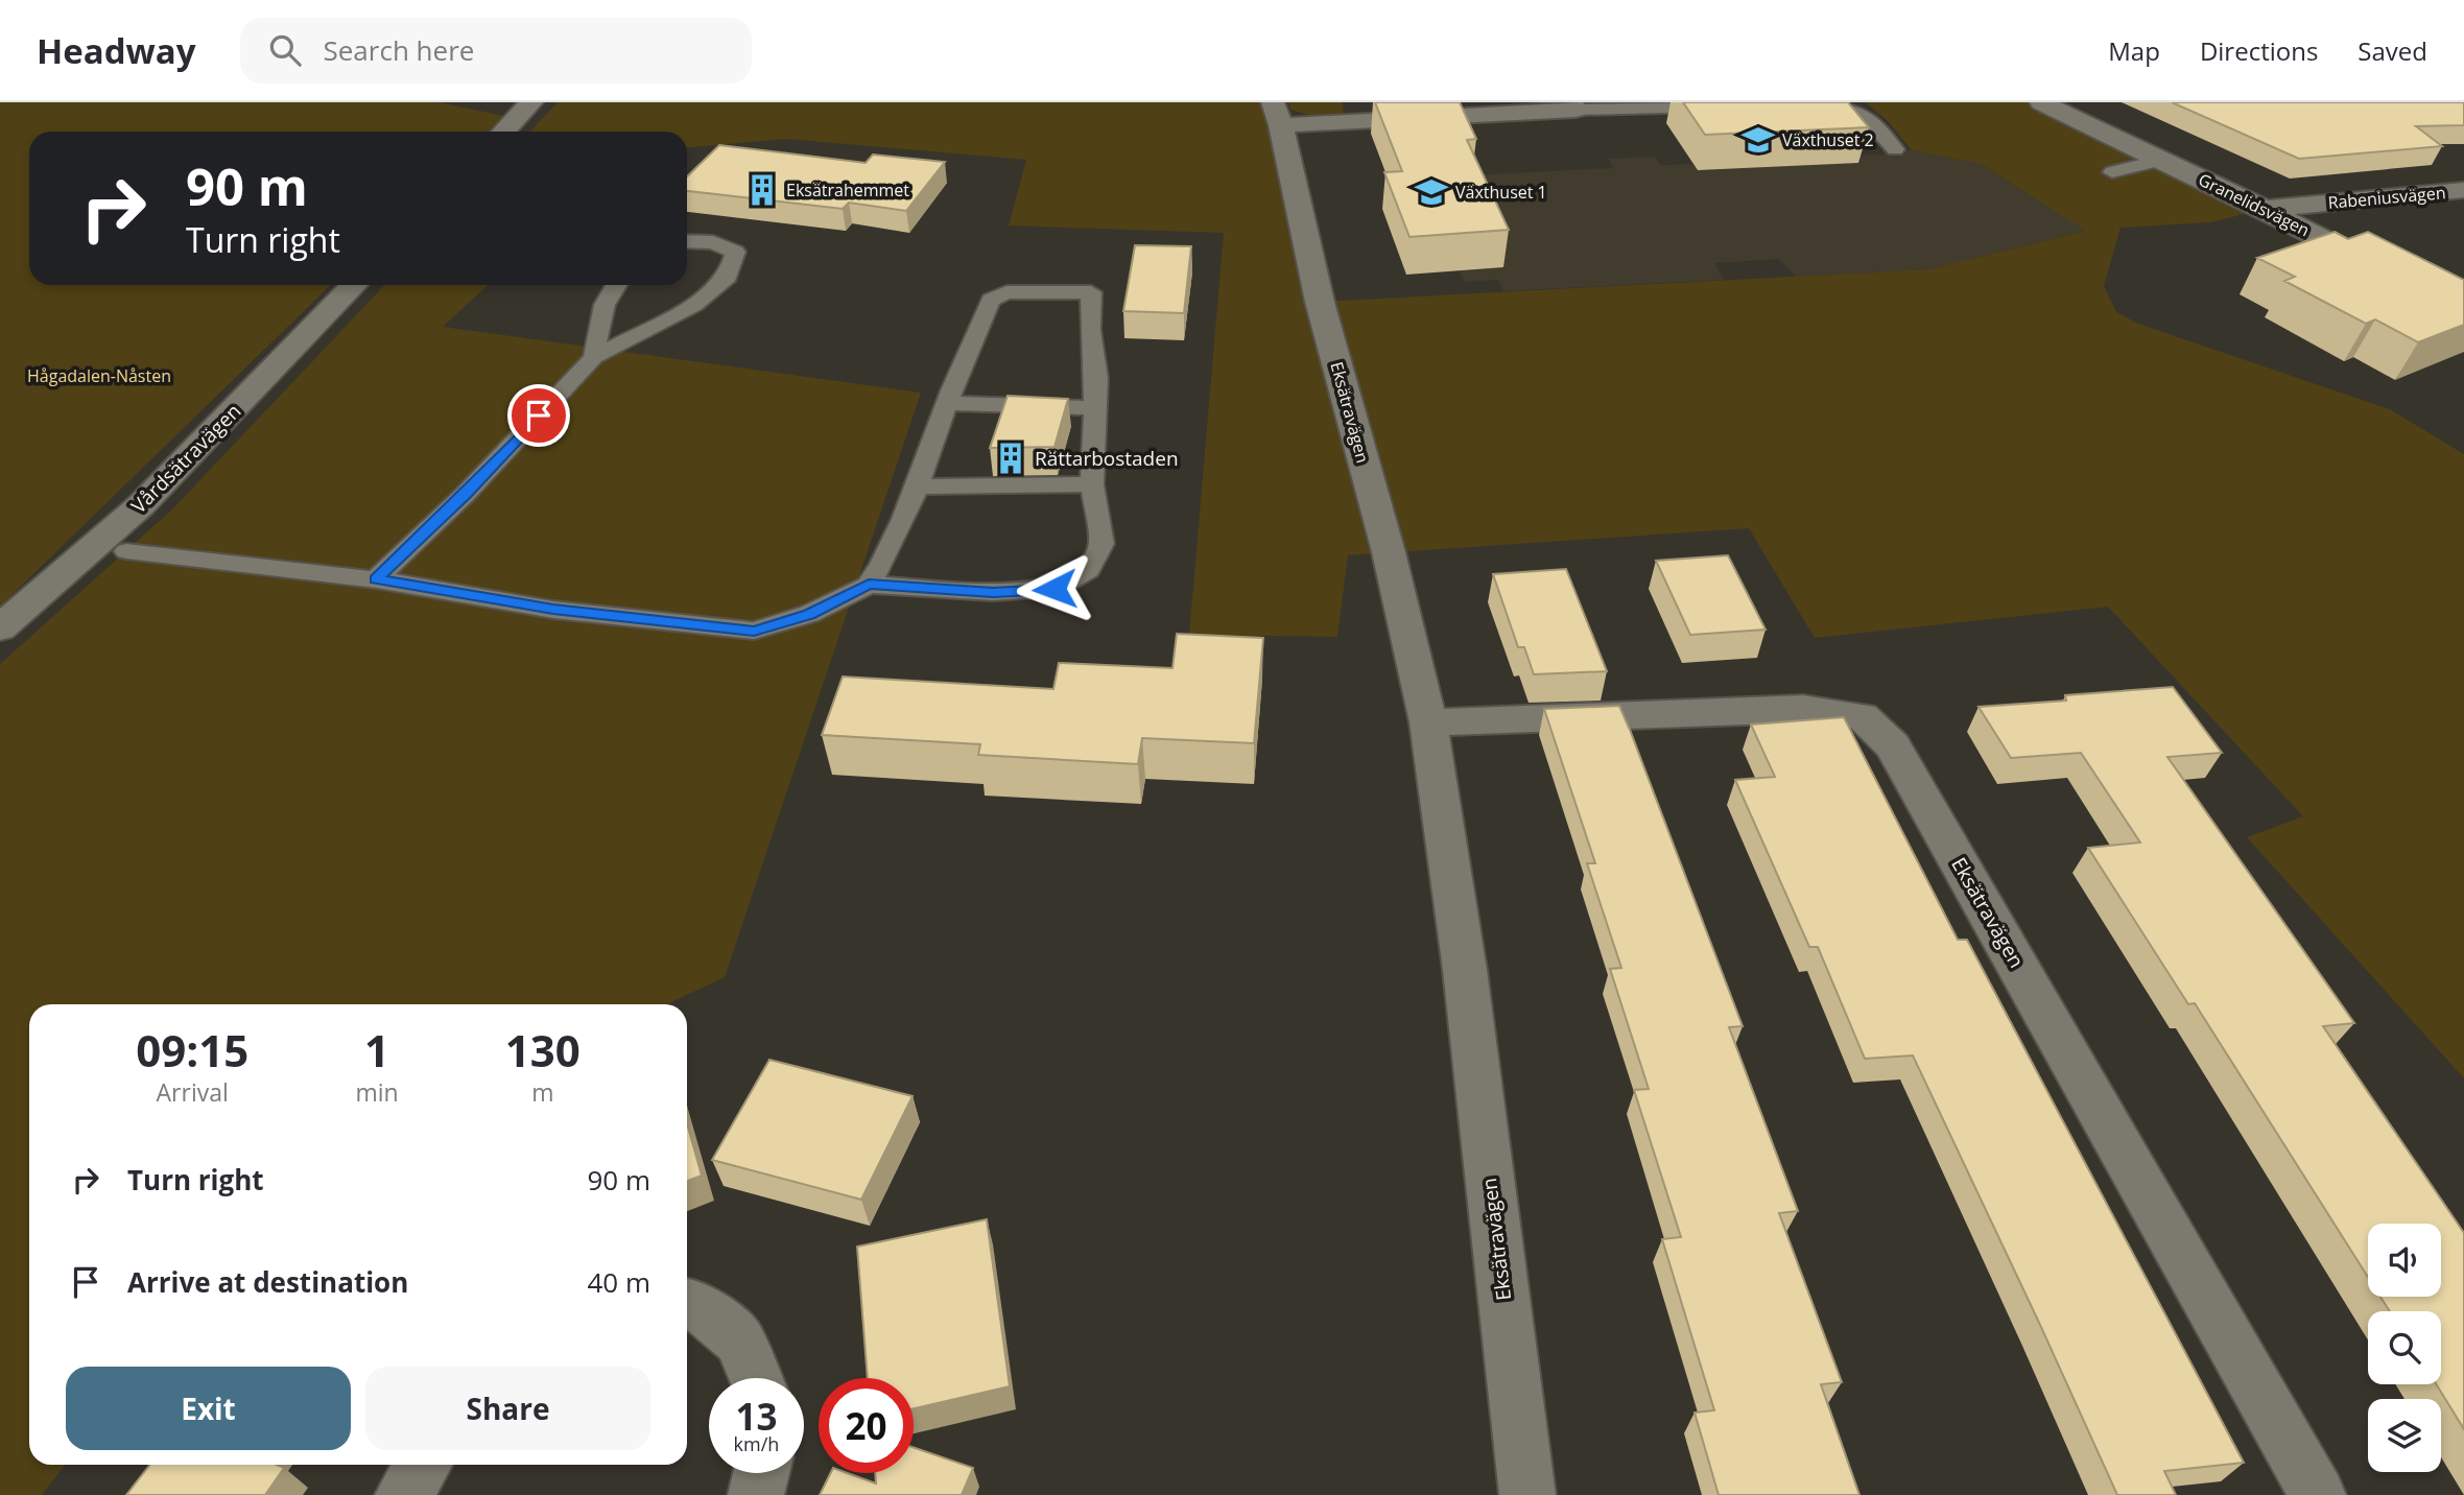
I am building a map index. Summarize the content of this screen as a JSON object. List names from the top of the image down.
{
  "streets": {
    "street": [
      "Rabeniusvägen",
      "Granelidsvägen",
      "Eksätravägen",
      "Vårdsätravägen"
    ]
  },
  "crossings": [
    ["Rabeniusvägen", "Granelidsvägen"]
  ],
  "parks": ["Hågadalen-Nåsten"],
  "places": {
    "school or university": ["Växthuset 2", "Växthuset 1"],
    "building": ["Eksätrahemmet", "Rättarbostaden"]
  },
  "page": {
    "header": "Headway",
    "search": "Search here",
    "nav": ["Map", "Directions", "Saved"],
    "turn": ["90 m", "Turn right"],
    "eta": [
      "09:15",
      "Arrival",
      "1",
      "min",
      "130",
      "m"
    ],
    "list": [
      {
        "name": "Turn right",
        "value": "90 m"
      },
      {
        "name": "Arrive at destination",
        "value": "40 m"
      }
    ],
    "buttons": ["Exit", "Share"],
    "speed": "13 km/h",
    "limit": "20"
  }
}
